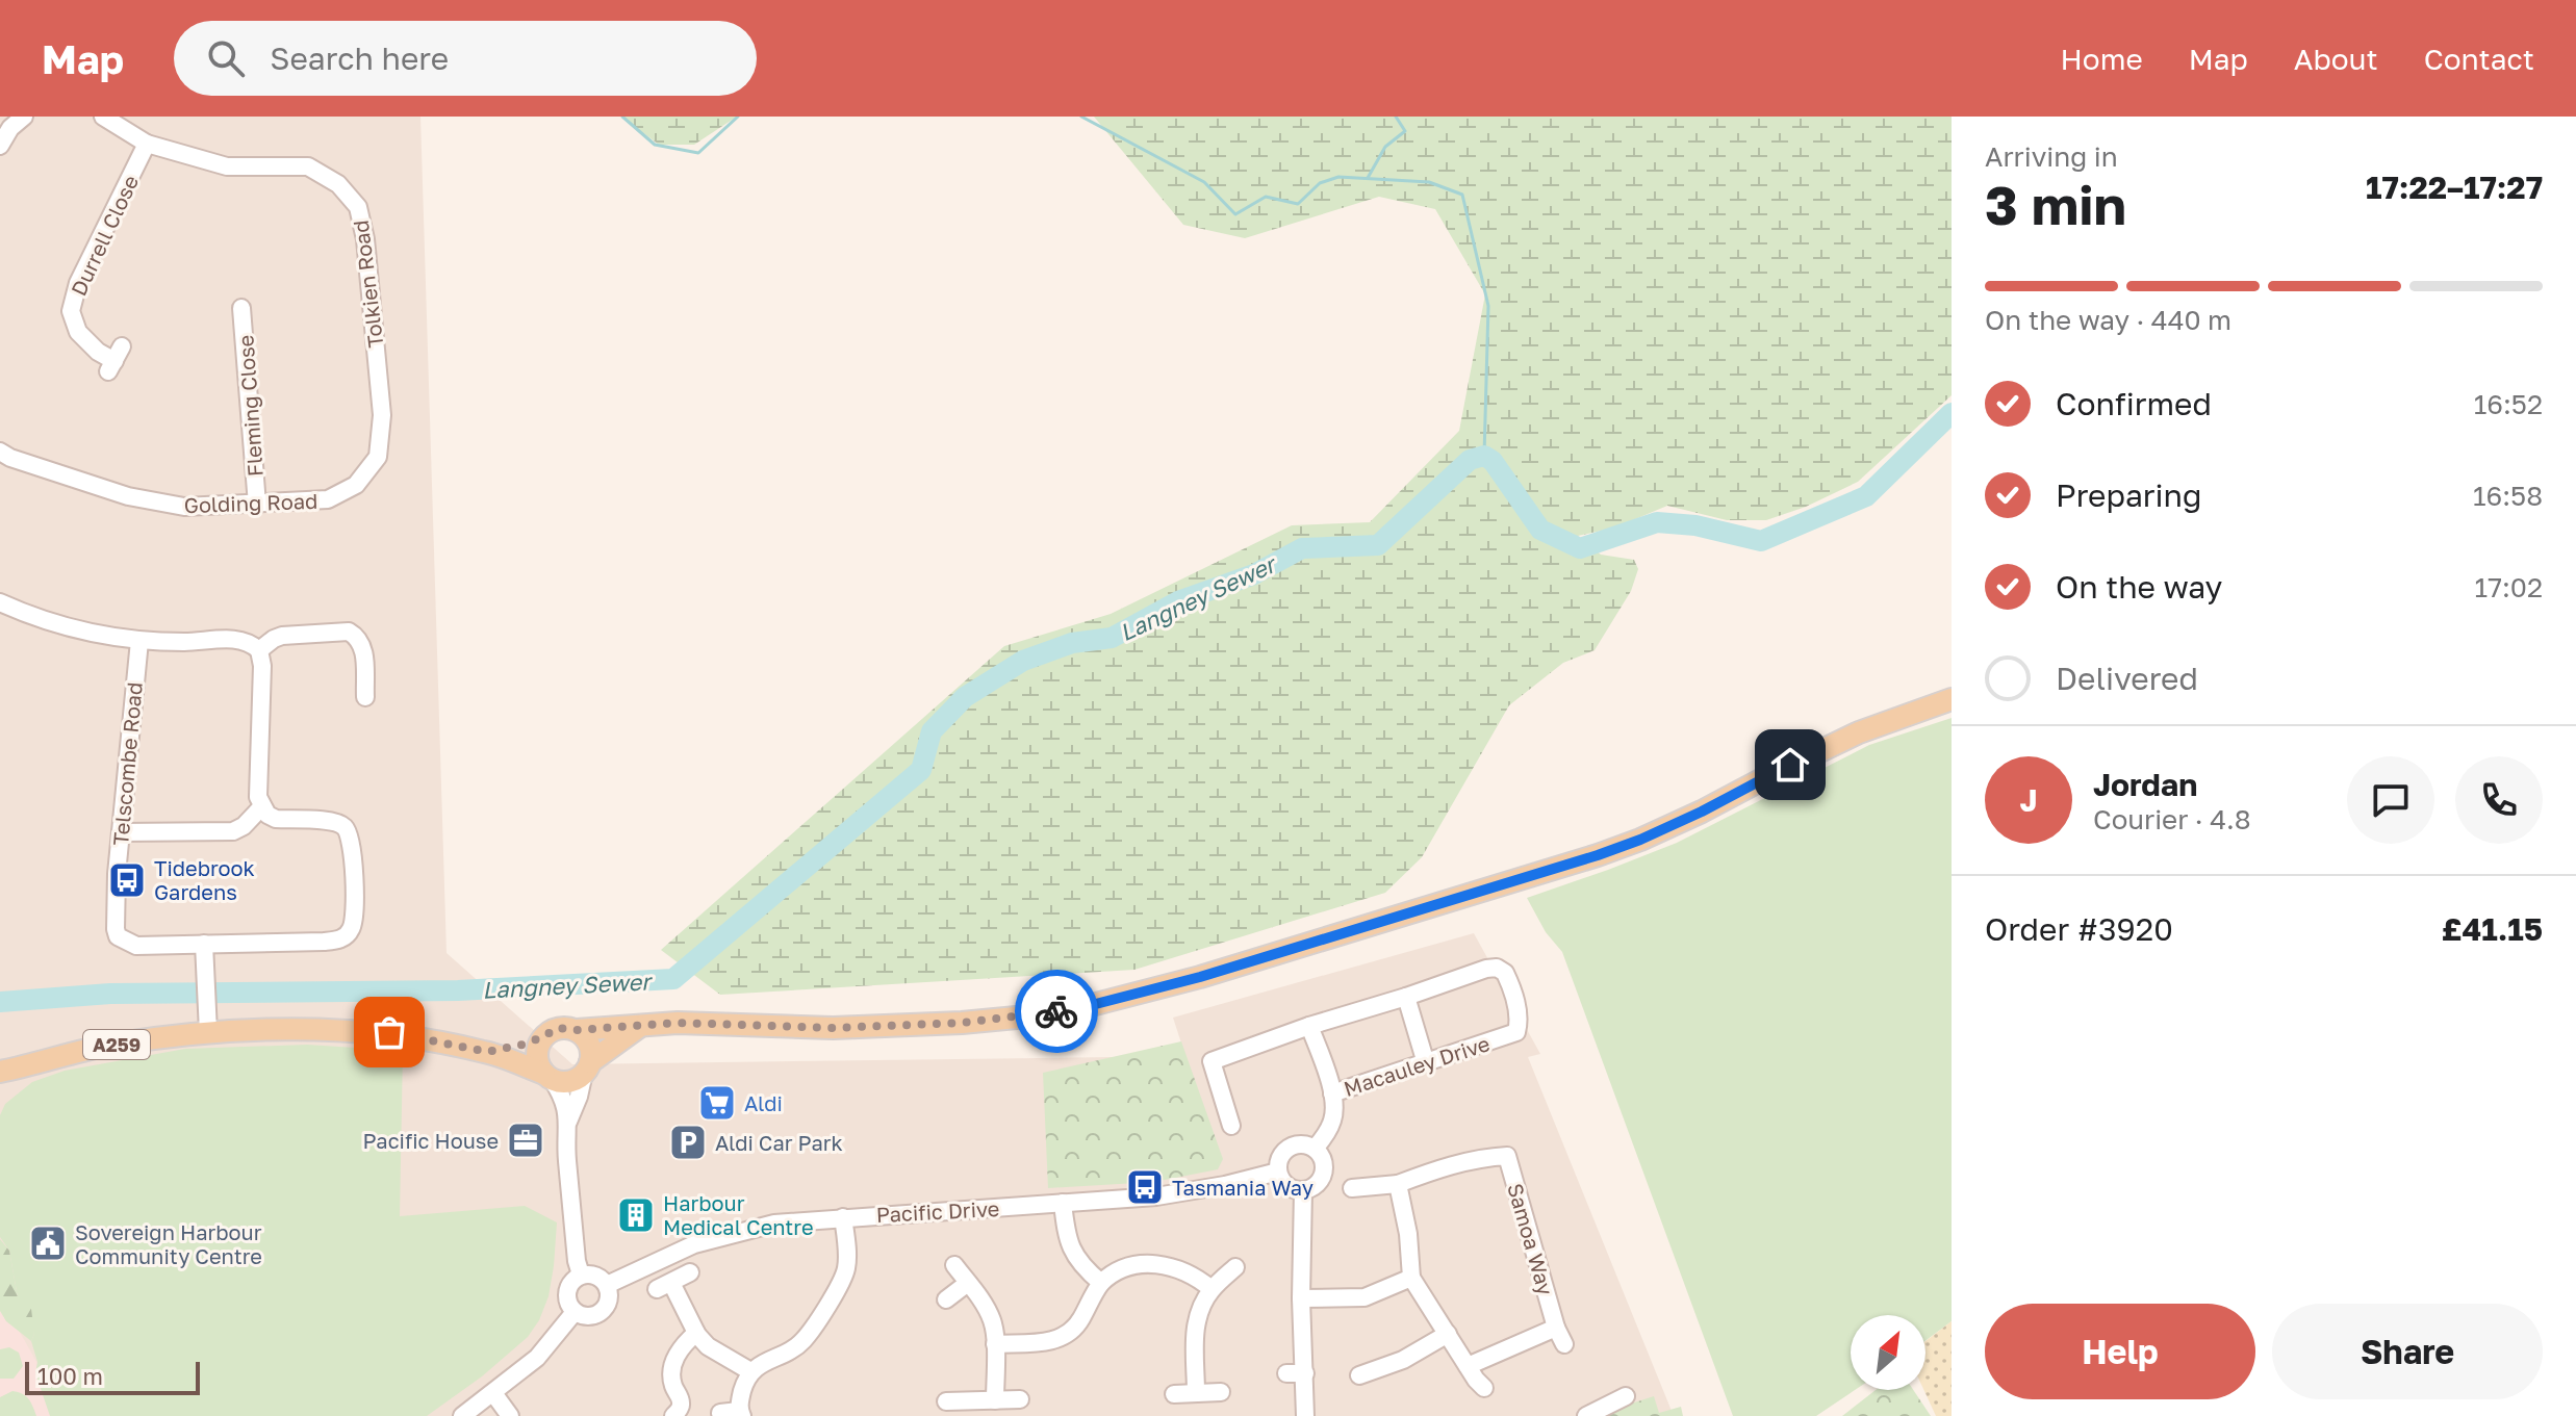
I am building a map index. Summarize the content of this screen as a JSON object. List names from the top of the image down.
{
  "streets": {
    "main road": ["A259"],
    "street": [
      "Durrell Close",
      "Tolkien Road",
      "Fleming Close",
      "Golding Road",
      "Telscombe Road",
      "Macauley Drive",
      "Pacific Drive",
      "Samoa Way"
    ]
  },
  "crossings": [
    ["Durrell Close", "Tolkien Road"],
    ["Tolkien Road", "Golding Road"],
    ["Fleming Close", "Golding Road"],
    ["Macauley Drive", "Pacific Drive"]
  ],
  "water": ["Langney Sewer"],
  "places": {
    "bus stop": ["Tidebrook Gardens", "Tasmania Way"],
    "supermarket": ["Aldi"],
    "office": ["Pacific House"],
    "parking": ["Aldi Car Park"],
    "building": ["Harbour Medical Centre"],
    "public building": ["Sovereign Harbour Community Centre"]
  },
  "scale_bar": "100 m",
  "north": "top right",
  "page": {
    "header": "Map",
    "search": "Search here",
    "nav": [
      "Home",
      "Map",
      "About",
      "Contact"
    ],
    "heading": ["3 min", "Arriving in", "17:22–17:27"],
    "panel": [
      "Jordan",
      "Courier · 4.8",
      "Order #3920",
      "£41.15"
    ],
    "bar": "On the way · 440 m",
    "list": [
      ["Confirmed", "16:52"],
      ["Preparing", "16:58"],
      ["On the way", "17:02"],
      "Delivered"
    ],
    "round": "J",
    "buttons": ["Help", "Share"],
    "scale": "100 m"
  }
}
